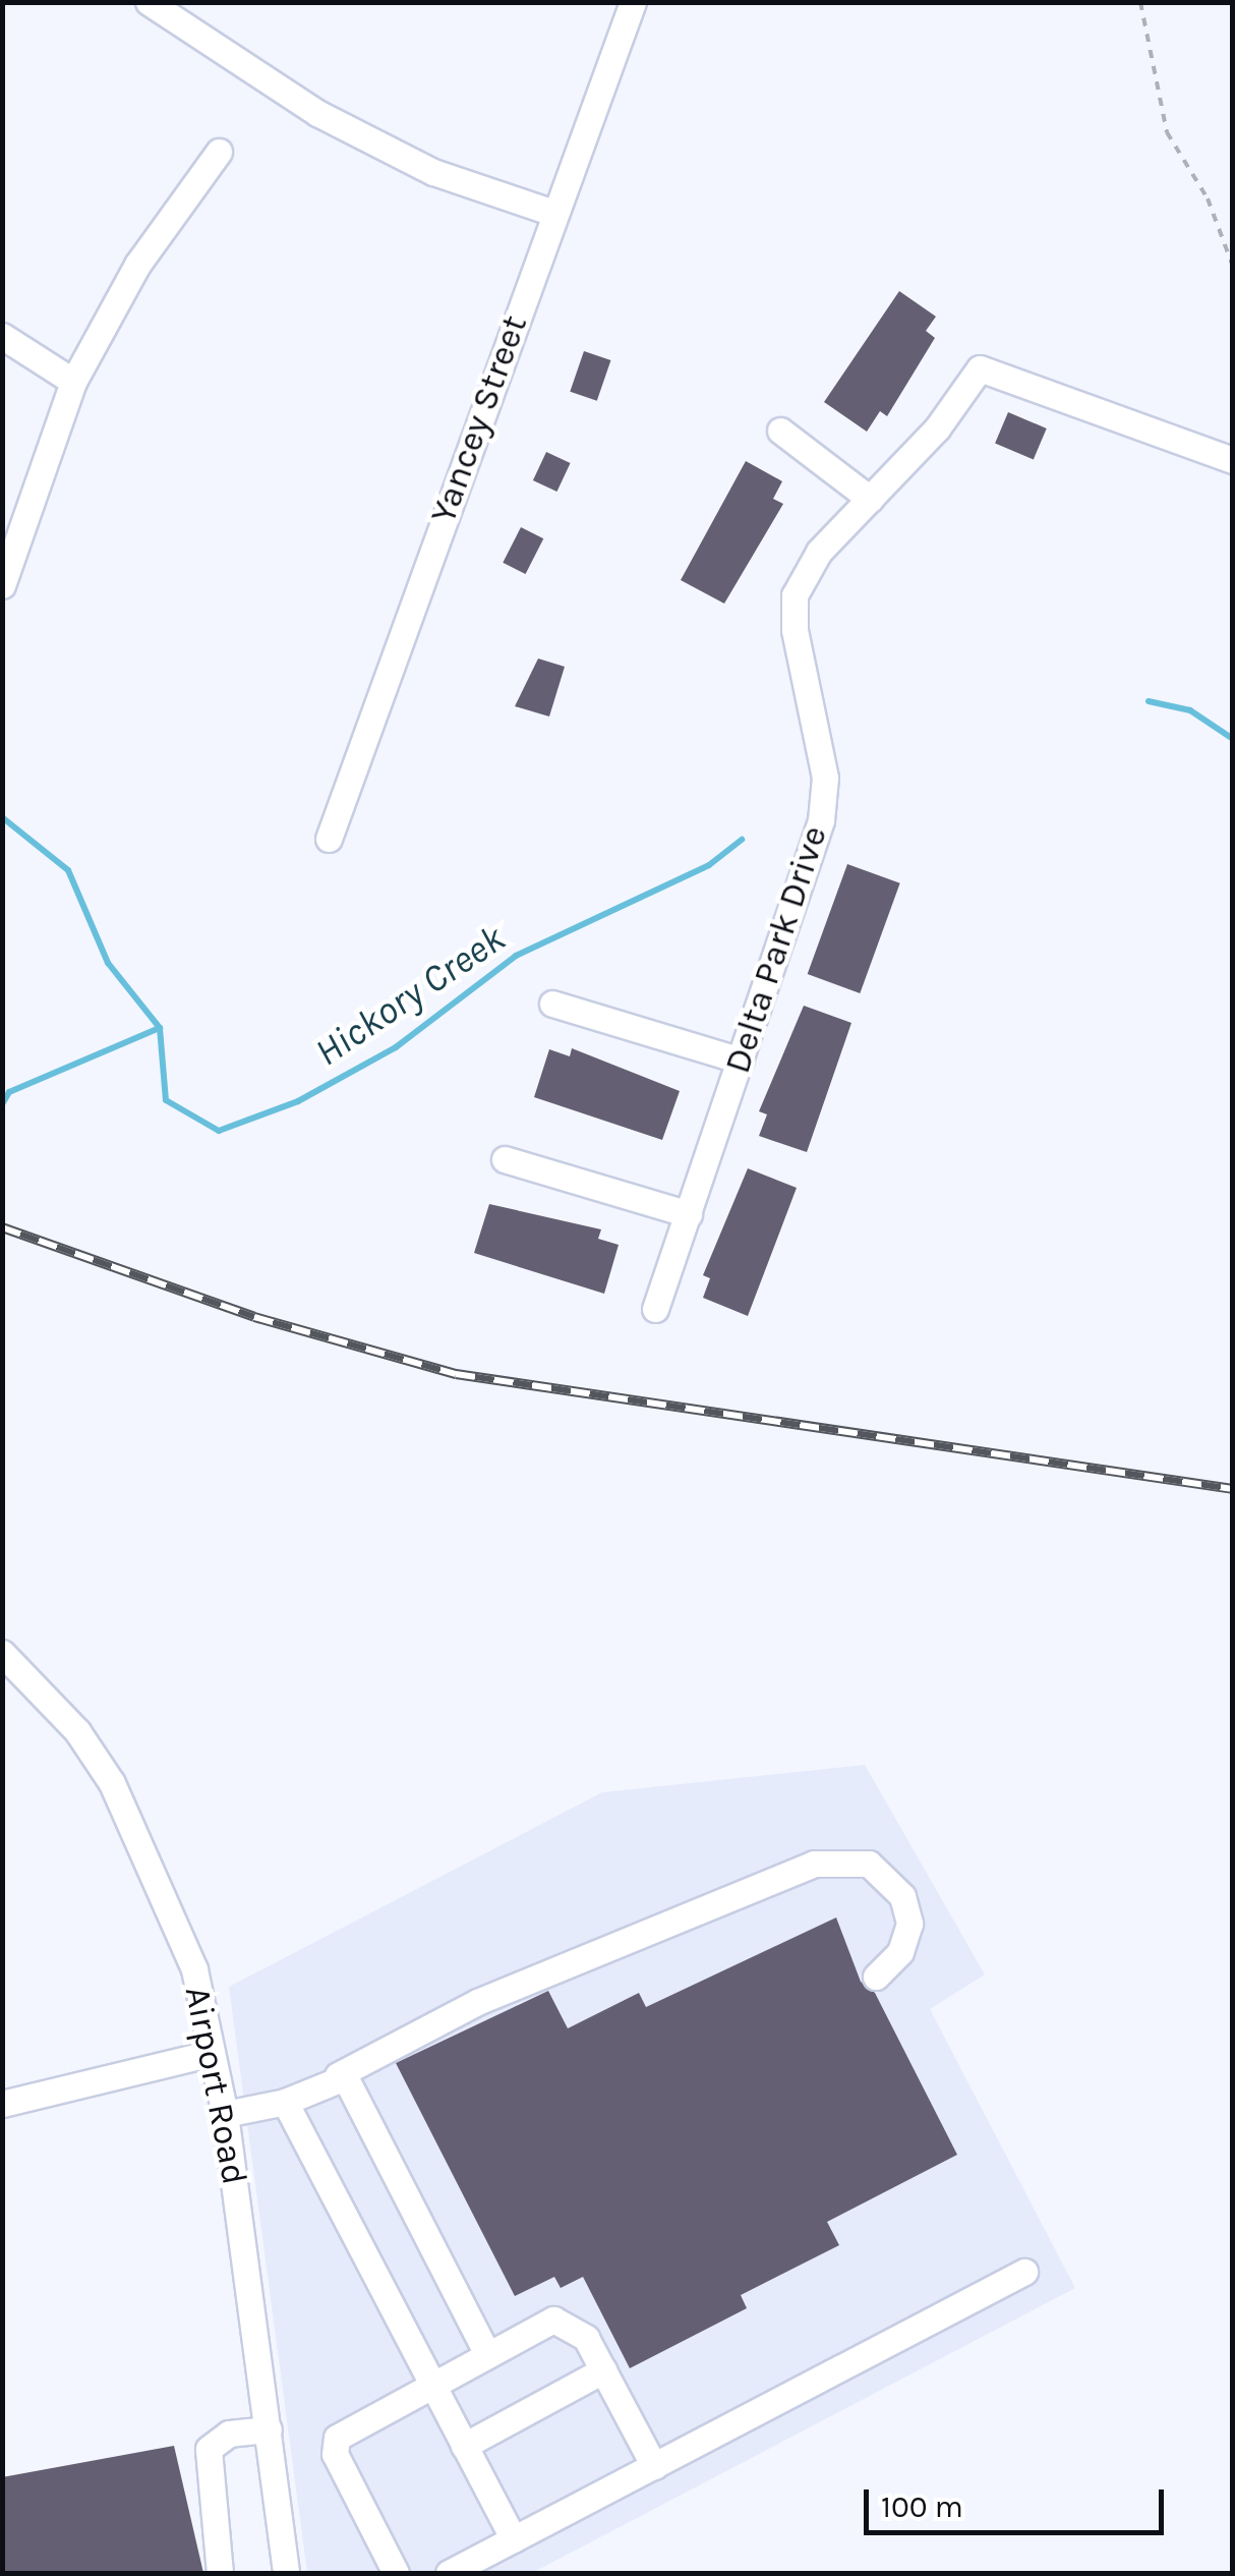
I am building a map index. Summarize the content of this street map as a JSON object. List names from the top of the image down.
{
  "streets": {
    "street": ["Yancey Street", "Delta Park Drive", "Airport Road"]
  },
  "water": ["Hickory Creek"],
  "scale_bar": "100 m"
}
